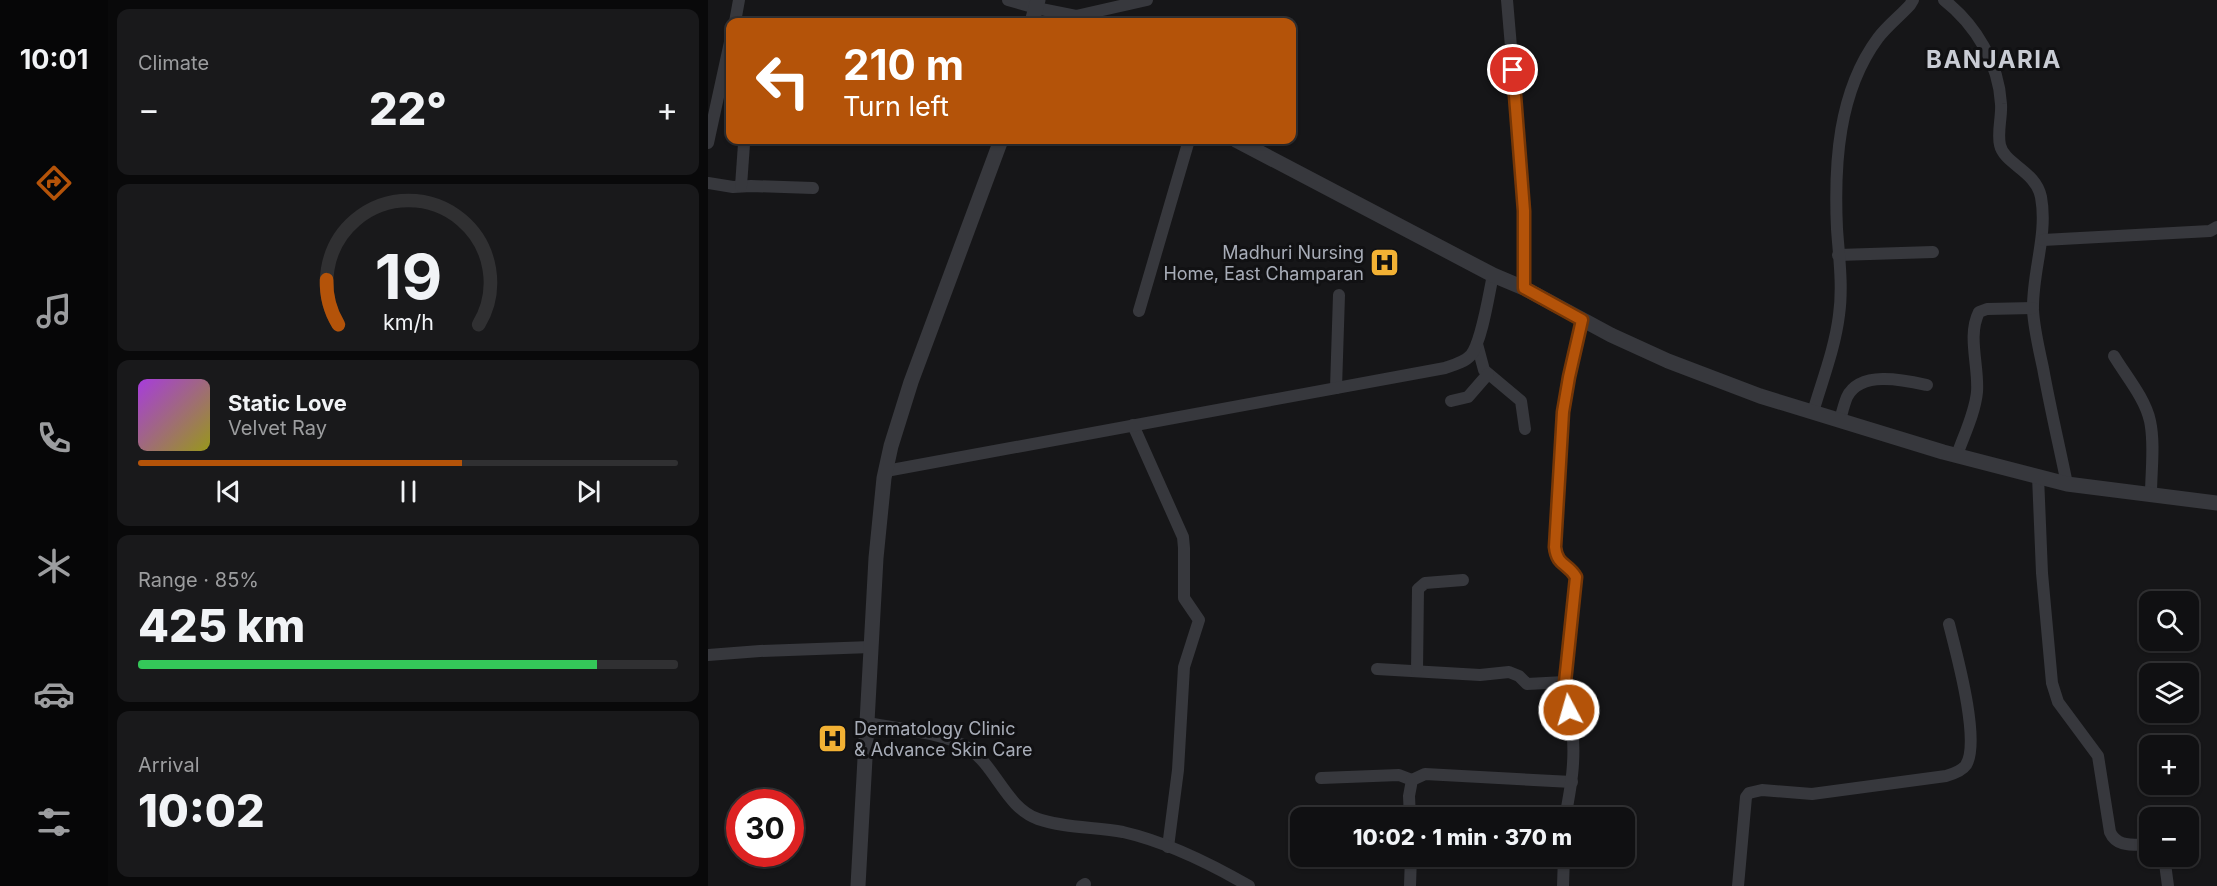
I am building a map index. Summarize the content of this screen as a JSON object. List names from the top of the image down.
{
  "districts": ["BANJARIA"],
  "places": {
    "hospital": ["Madhuri Nursing Home, East Champaran", "Dermatology Clinic & Advance Skin Care"]
  },
  "page": {
    "tabs": "10:01",
    "tile": [
      "Climate",
      ["Range · 85%", "425 km"],
      ["Arrival", "10:02"]
    ],
    "turn": ["210 m", "Turn left"],
    "heat": ["−", "22°", "+"],
    "song": ["Static Love", "Velvet Ray"],
    "map_buttons": ["+", "−"],
    "limit": "30",
    "trip": "10:02 · 1 min · 370 m",
    "gauge": ["19", "km/h"]
  }
}
